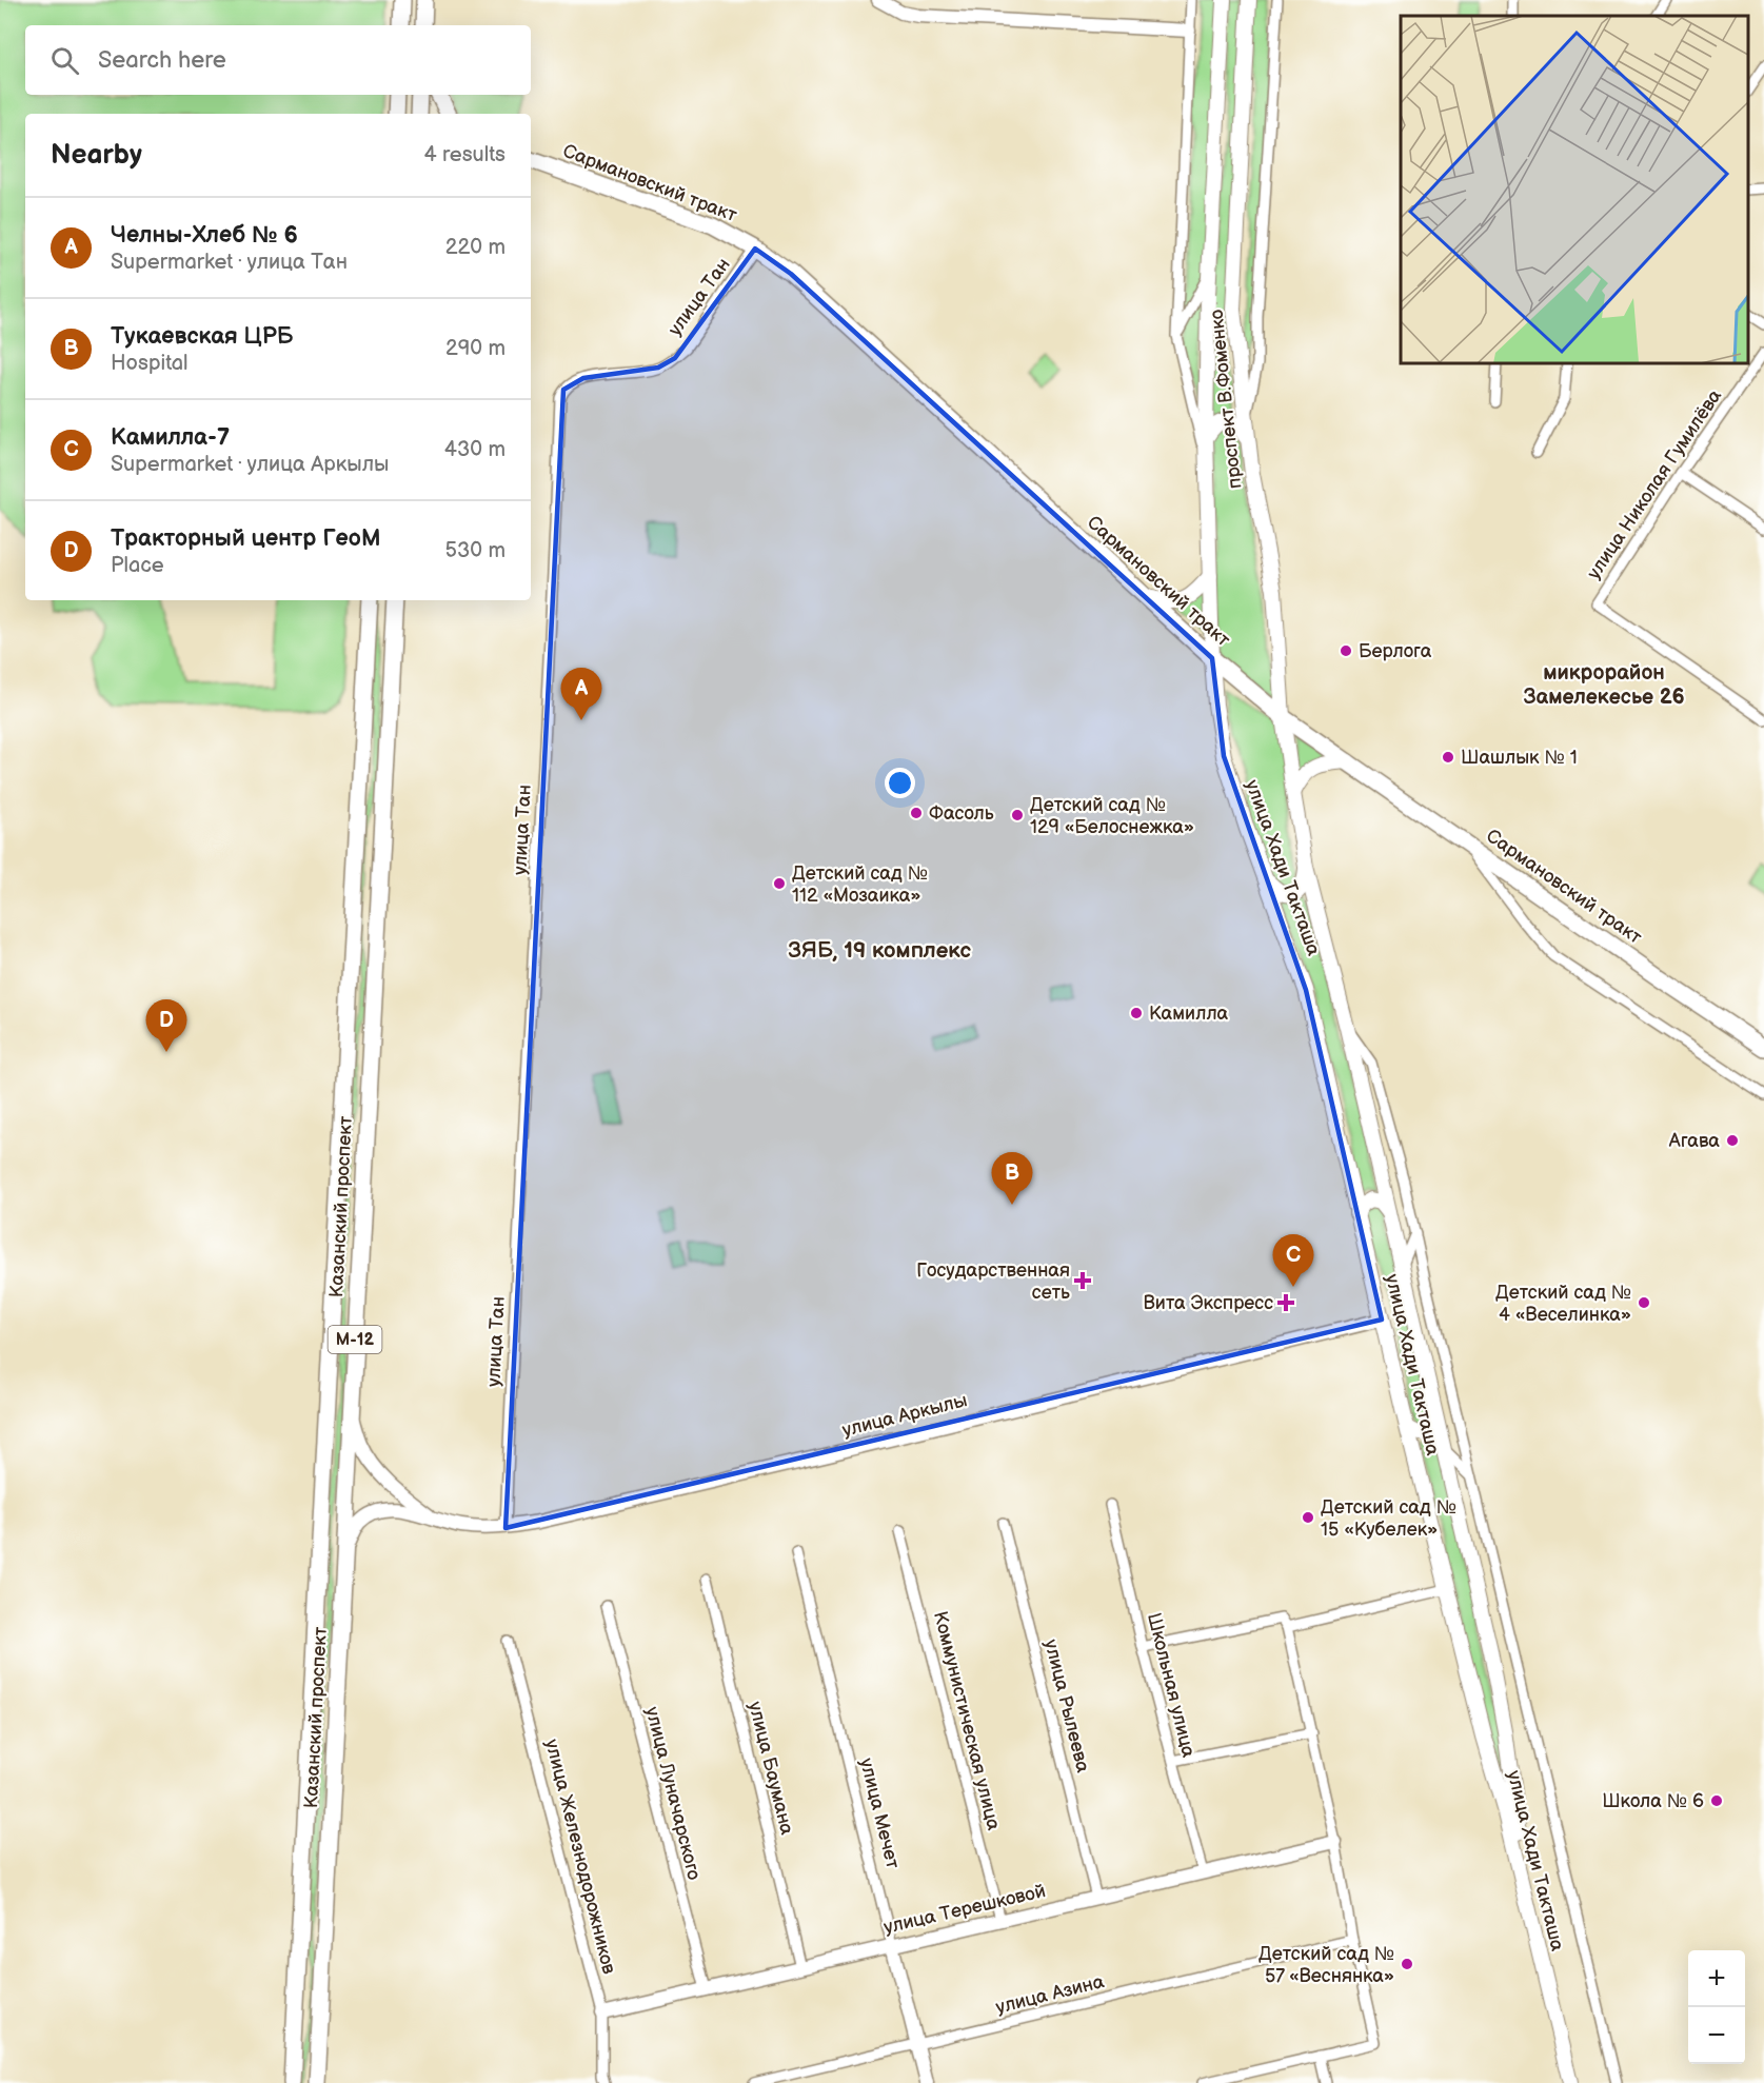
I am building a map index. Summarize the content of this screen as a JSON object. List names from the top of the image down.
{
  "streets": {
    "main road": [
      "Сармановский тракт",
      "проспект В.Фоменко",
      "улица Хади Такташа",
      "Казанский проспект",
      "М-12"
    ],
    "street": [
      "улица Тан",
      "улица Николая Гумилёва",
      "улица Аркылы",
      "Школьная улица",
      "улица Рылеева",
      "Коммунистическая улица",
      "улица Баумана",
      "улица Луначарского",
      "улица Мечет",
      "улица Железнодорожников",
      "улица Терешковой",
      "улица Азина"
    ]
  },
  "crossings": [
    ["Сармановский тракт", "улица Тан"],
    ["Сармановский тракт", "проспект В.Фоменко"],
    ["Сармановский тракт", "улица Хади Такташа"],
    ["улица Тан", "улица Аркылы"],
    ["проспект В.Фоменко", "улица Хади Такташа"],
    ["улица Хади Такташа", "улица Аркылы"],
    ["Казанский проспект", "улица Аркылы"],
    ["Школьная улица", "улица Терешковой"],
    ["улица Рылеева", "улица Терешковой"],
    ["Коммунистическая улица", "улица Терешковой"],
    ["улица Баумана", "улица Терешковой"],
    ["улица Луначарского", "улица Терешковой"],
    ["улица Мечет", "улица Терешковой"],
    ["улица Мечет", "улица Азина"],
    ["улица Железнодорожников", "улица Терешковой"]
  ],
  "districts": ["микрорайон Замелекесье 26", "ЗЯБ, 19 комплекс"],
  "places": {
    "other": [
      "Берлога",
      "Шашлык № 1",
      "Фасоль",
      "Детский сад № 129 «Белоснежка»",
      "Детский сад № 112 «Мозаика»",
      "Камилла",
      "Агава",
      "Детский сад № 4 «Веселинка»",
      "Детский сад № 15 «Кубелек»",
      "Школа № 6",
      "Детский сад № 57 «Веснянка»"
    ],
    "health": ["Государственная сеть", "Вита Экспресс"]
  },
  "page": {
    "search": "Search here",
    "heading": ["Nearby", "4 results"],
    "list": [
      {
        "mark": "A",
        "name": "Челны-Хлеб № 6",
        "note": "Supermarket · улица Тан",
        "value": "220 m"
      },
      {
        "mark": "B",
        "name": "Тукаевская ЦРБ",
        "note": "Hospital",
        "value": "290 m"
      },
      {
        "mark": "C",
        "name": "Камилла-7",
        "note": "Supermarket · улица Аркылы",
        "value": "430 m"
      },
      {
        "mark": "D",
        "name": "Тракторный центр ГеоМ",
        "note": "Place",
        "value": "530 m"
      }
    ],
    "pins": [
      "A",
      "D",
      "B",
      "C"
    ],
    "map_buttons": ["+", "−"]
  }
}
